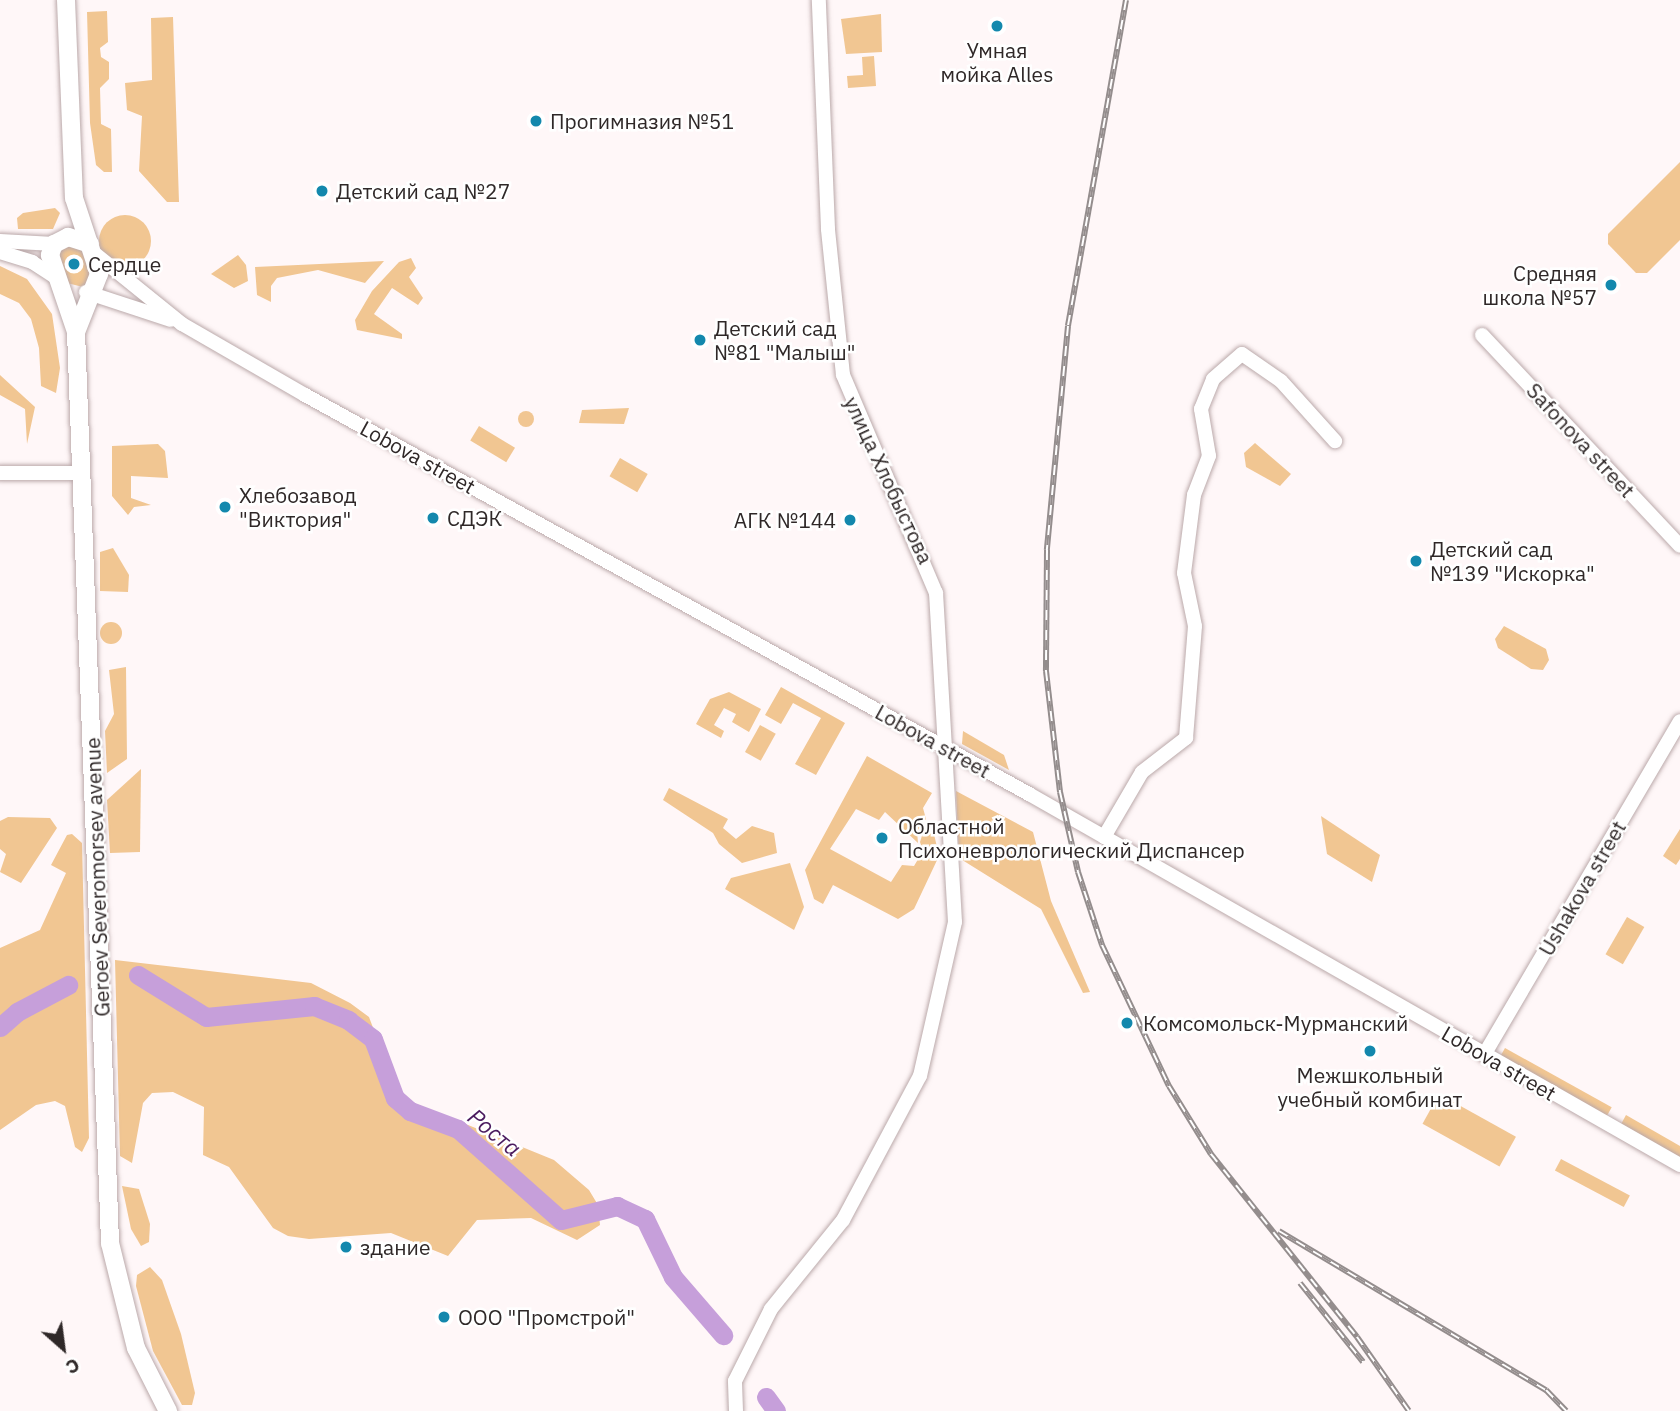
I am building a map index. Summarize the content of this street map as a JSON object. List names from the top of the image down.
{
  "streets": {
    "main road": ["Geroev Severomorsev avenue"],
    "street": [
      "Safonova street",
      "Lobova street",
      "улица Хлобыстова",
      "Ushakova street"
    ]
  },
  "crossings": [
    ["Lobova street", "улица Хлобыстова"],
    ["Lobova street", "Geroev Severomorsev avenue"],
    ["Lobova street", "Ushakova street"]
  ],
  "water": ["Роста"],
  "places": [
    "Умная мойка Alles",
    "Прогимназия №51",
    "Детский сад №27",
    "Сердце",
    "Средняя школа №57",
    "Детский сад №81 \"Малыш\"",
    "Хлебозавод \"Виктория\"",
    "СДЭК",
    "АГК №144",
    "Детский сад №139 \"Искорка\"",
    "Областной Психоневрологический Диспансер",
    "Комсомольск-Мурманский",
    "Межшкольный учебный комбинат",
    "здание",
    "ООО \"Промстрой\""
  ],
  "north": "bottom right"
}
